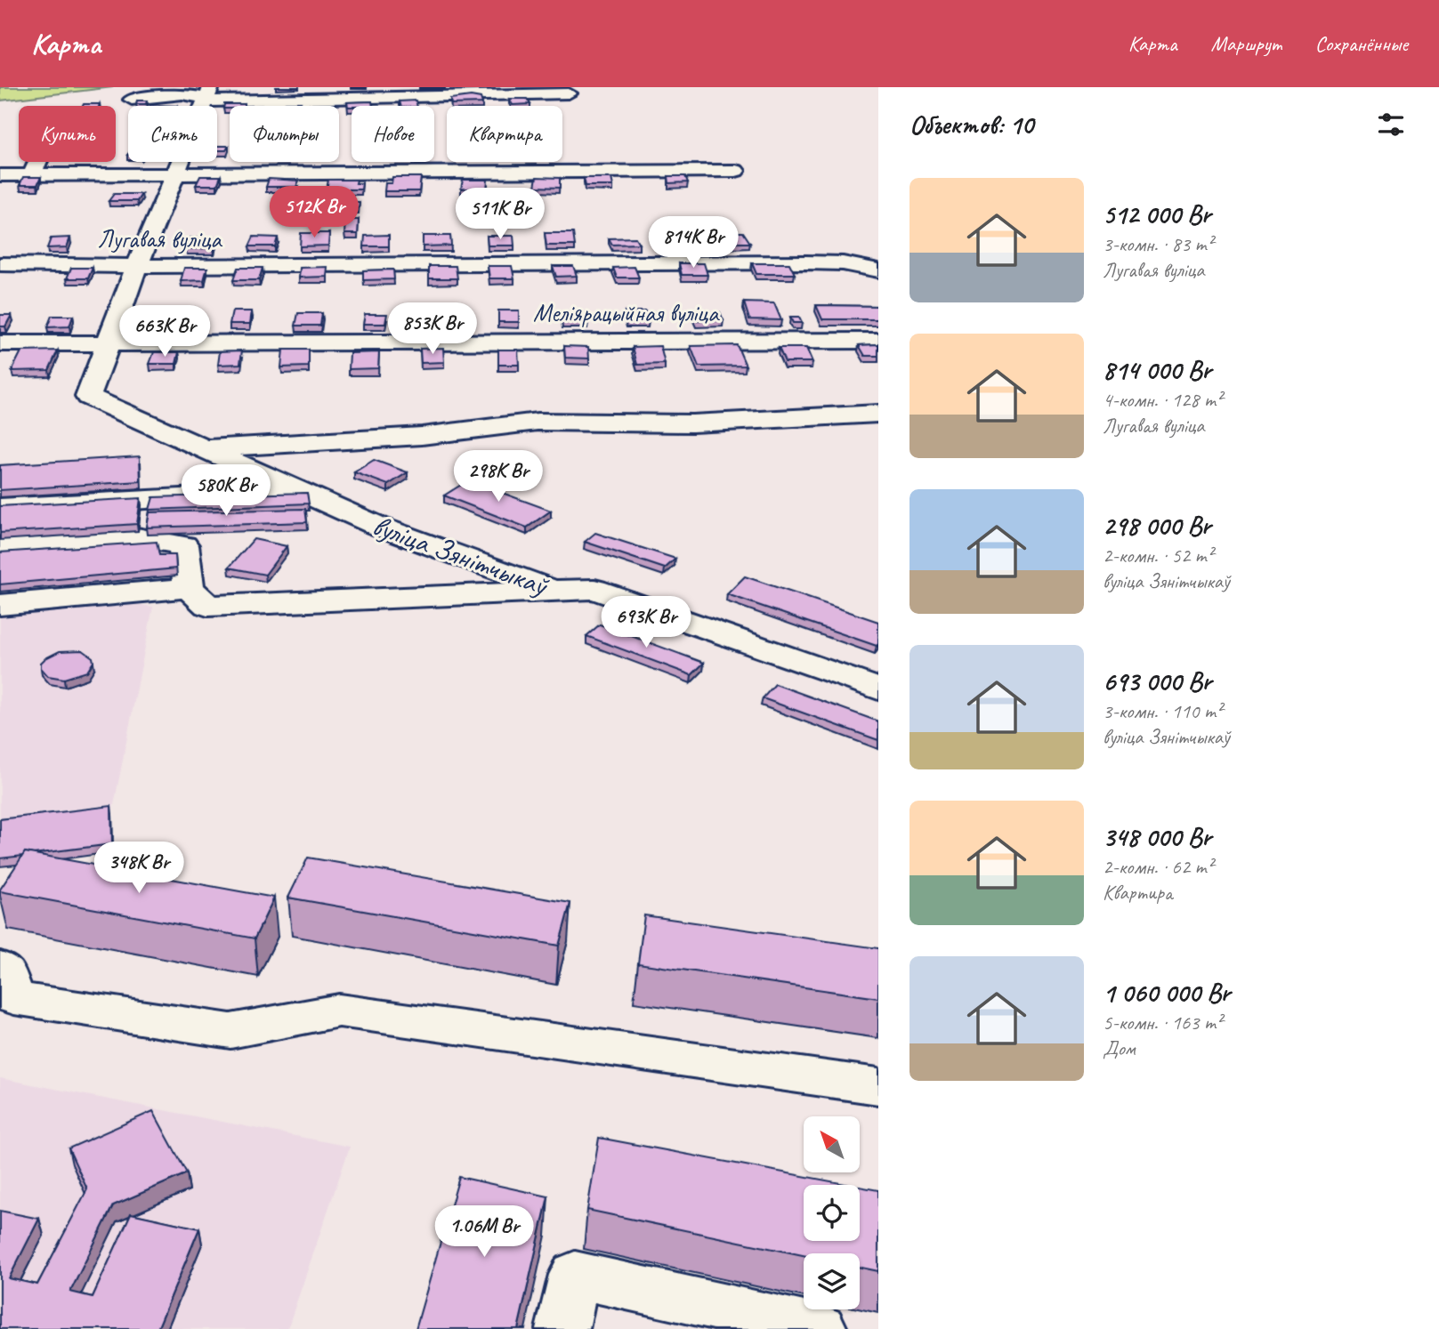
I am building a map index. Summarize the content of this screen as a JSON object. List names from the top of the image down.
{
  "streets": {
    "street": ["Лугавая вуліца", "Меліярацыйная вуліца", "вуліца Зянітчыкаў"]
  },
  "crossings": [
    ["Меліярацыйная вуліца", "вуліца Зянітчыкаў"]
  ],
  "north": "top left",
  "page": {
    "header": "Карта",
    "nav": ["Карта", "Маршрут", "Сохранённые"],
    "heading": "Объектов: 10",
    "chip": [
      "Купить",
      "Снять",
      "Фильтры",
      "Новое",
      "Квартира"
    ],
    "list": [
      {
        "name": "512 000 Br",
        "note": "3-комн. · 83 m² · Лугавая вуліца"
      },
      {
        "name": "814 000 Br",
        "note": "4-комн. · 128 m² · Лугавая вуліца"
      },
      {
        "name": "298 000 Br",
        "note": "2-комн. · 52 m² · вуліца Зянітчыкаў"
      },
      {
        "name": "693 000 Br",
        "note": "3-комн. · 110 m² · вуліца Зянітчыкаў"
      },
      {
        "name": "348 000 Br",
        "note": "2-комн. · 62 m² · Квартира"
      },
      {
        "name": "1 060 000 Br",
        "note": "5-комн. · 163 m² · Дом"
      }
    ],
    "price": [
      "512K Br",
      "511K Br",
      "814K Br",
      "853K Br",
      "663K Br",
      "298K Br",
      "580K Br",
      "693K Br",
      "348K Br",
      "1.06M Br"
    ]
  }
}
